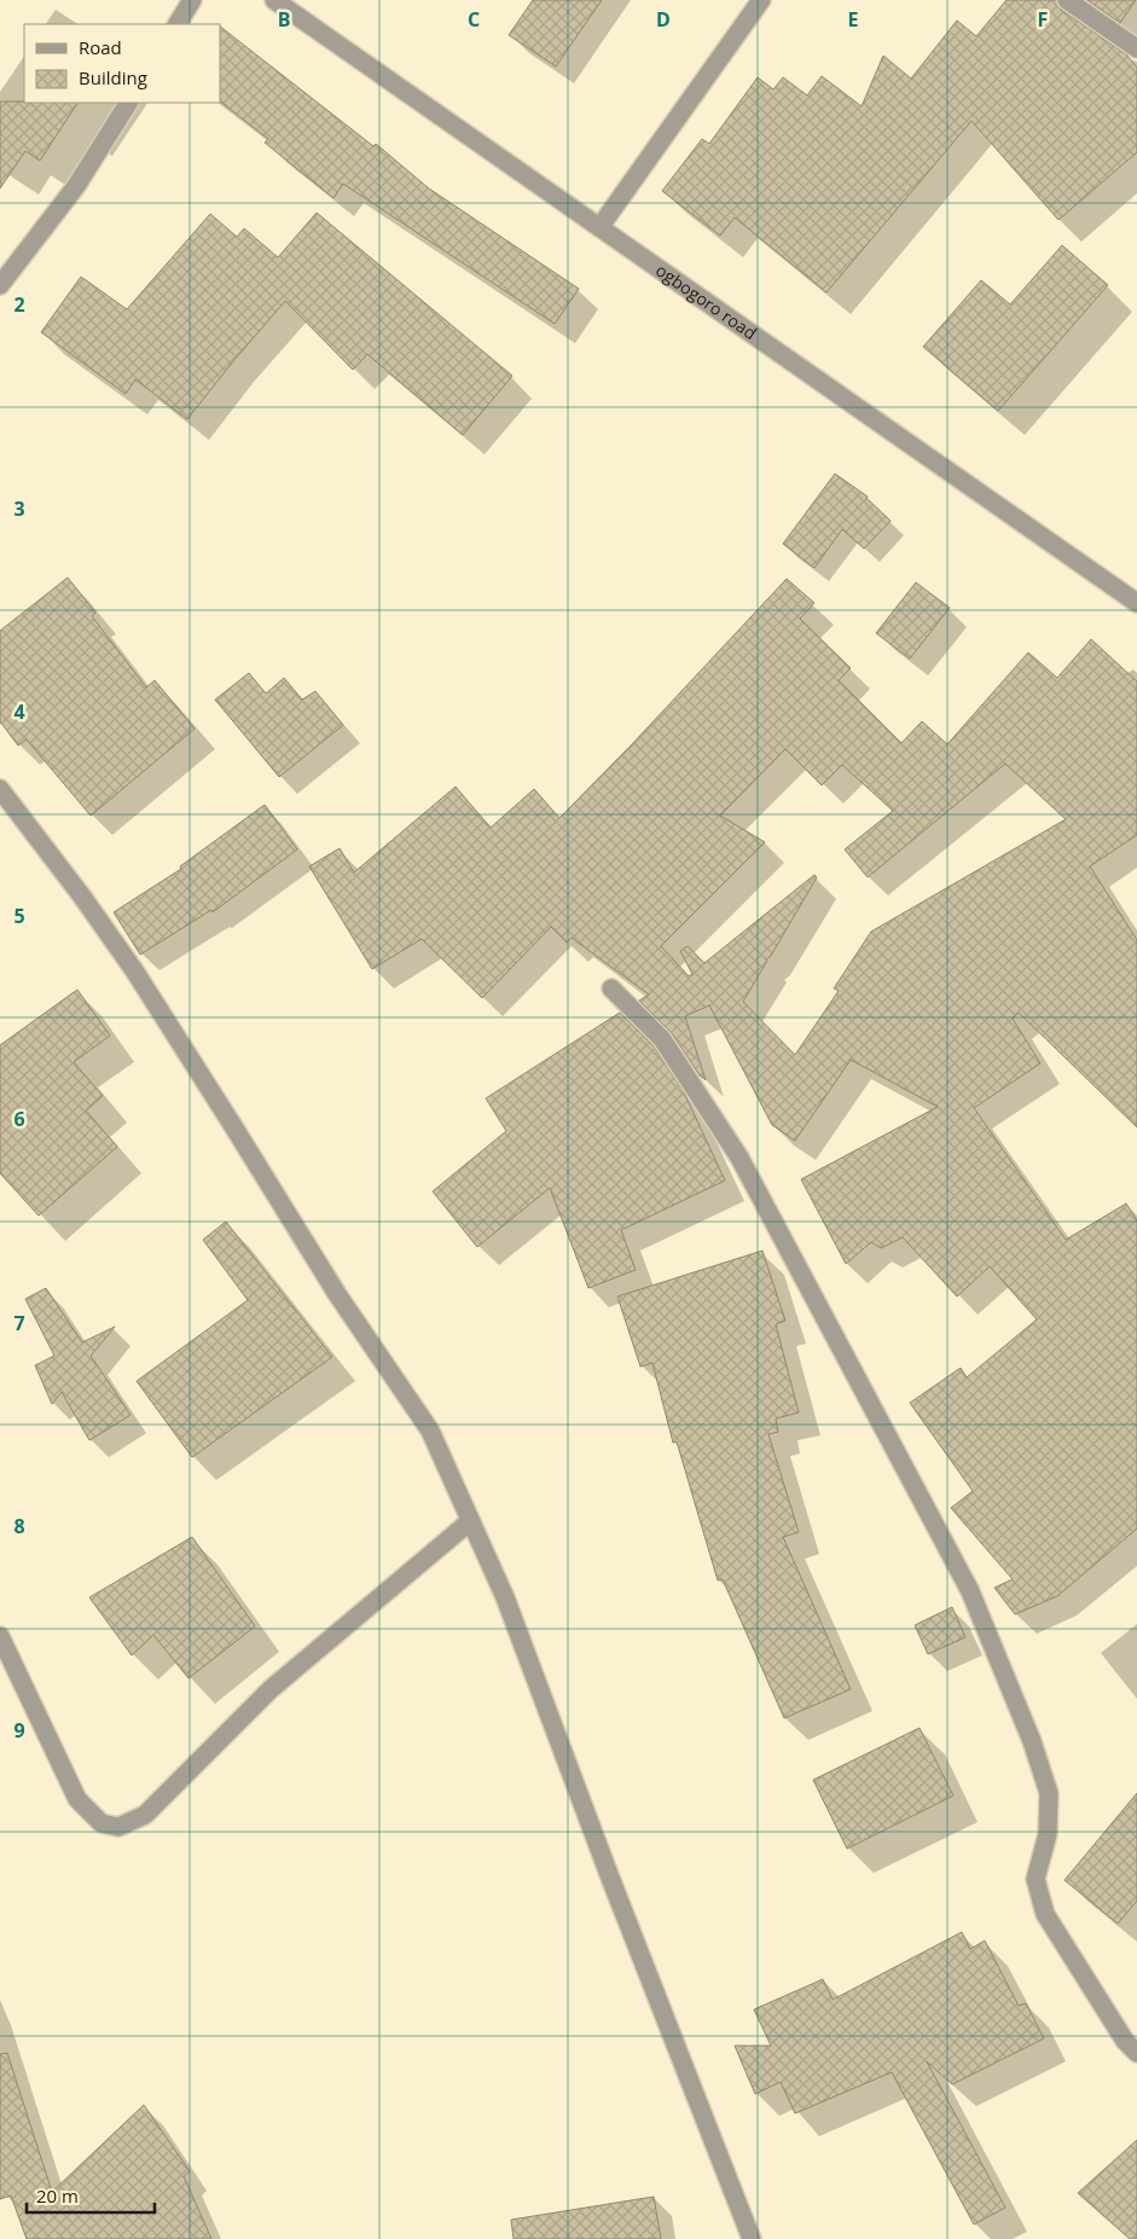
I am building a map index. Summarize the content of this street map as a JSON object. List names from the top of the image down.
{
  "streets": {
    "street": ["ogbogoro road"]
  },
  "legend": ["Road", "Building"],
  "scale_bar": "20 m",
  "grid": {
    "columns": [
      "B",
      "C",
      "D",
      "E",
      "F"
    ],
    "rows": [
      "2",
      "3",
      "4",
      "5",
      "6",
      "7",
      "8",
      "9"
    ]
  }
}
